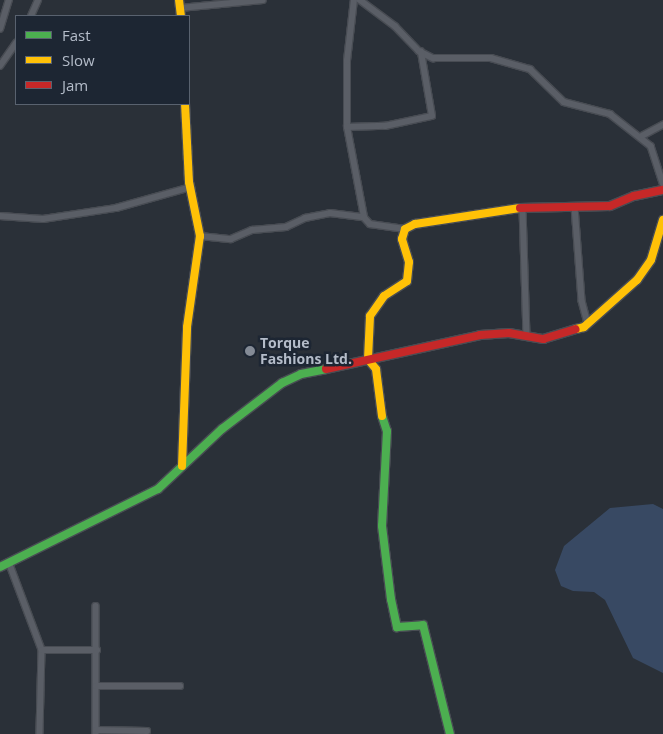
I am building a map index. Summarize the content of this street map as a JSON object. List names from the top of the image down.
{
  "places": ["Torque Fashions Ltd."],
  "legend": ["Fast", "Slow", "Jam"]
}
